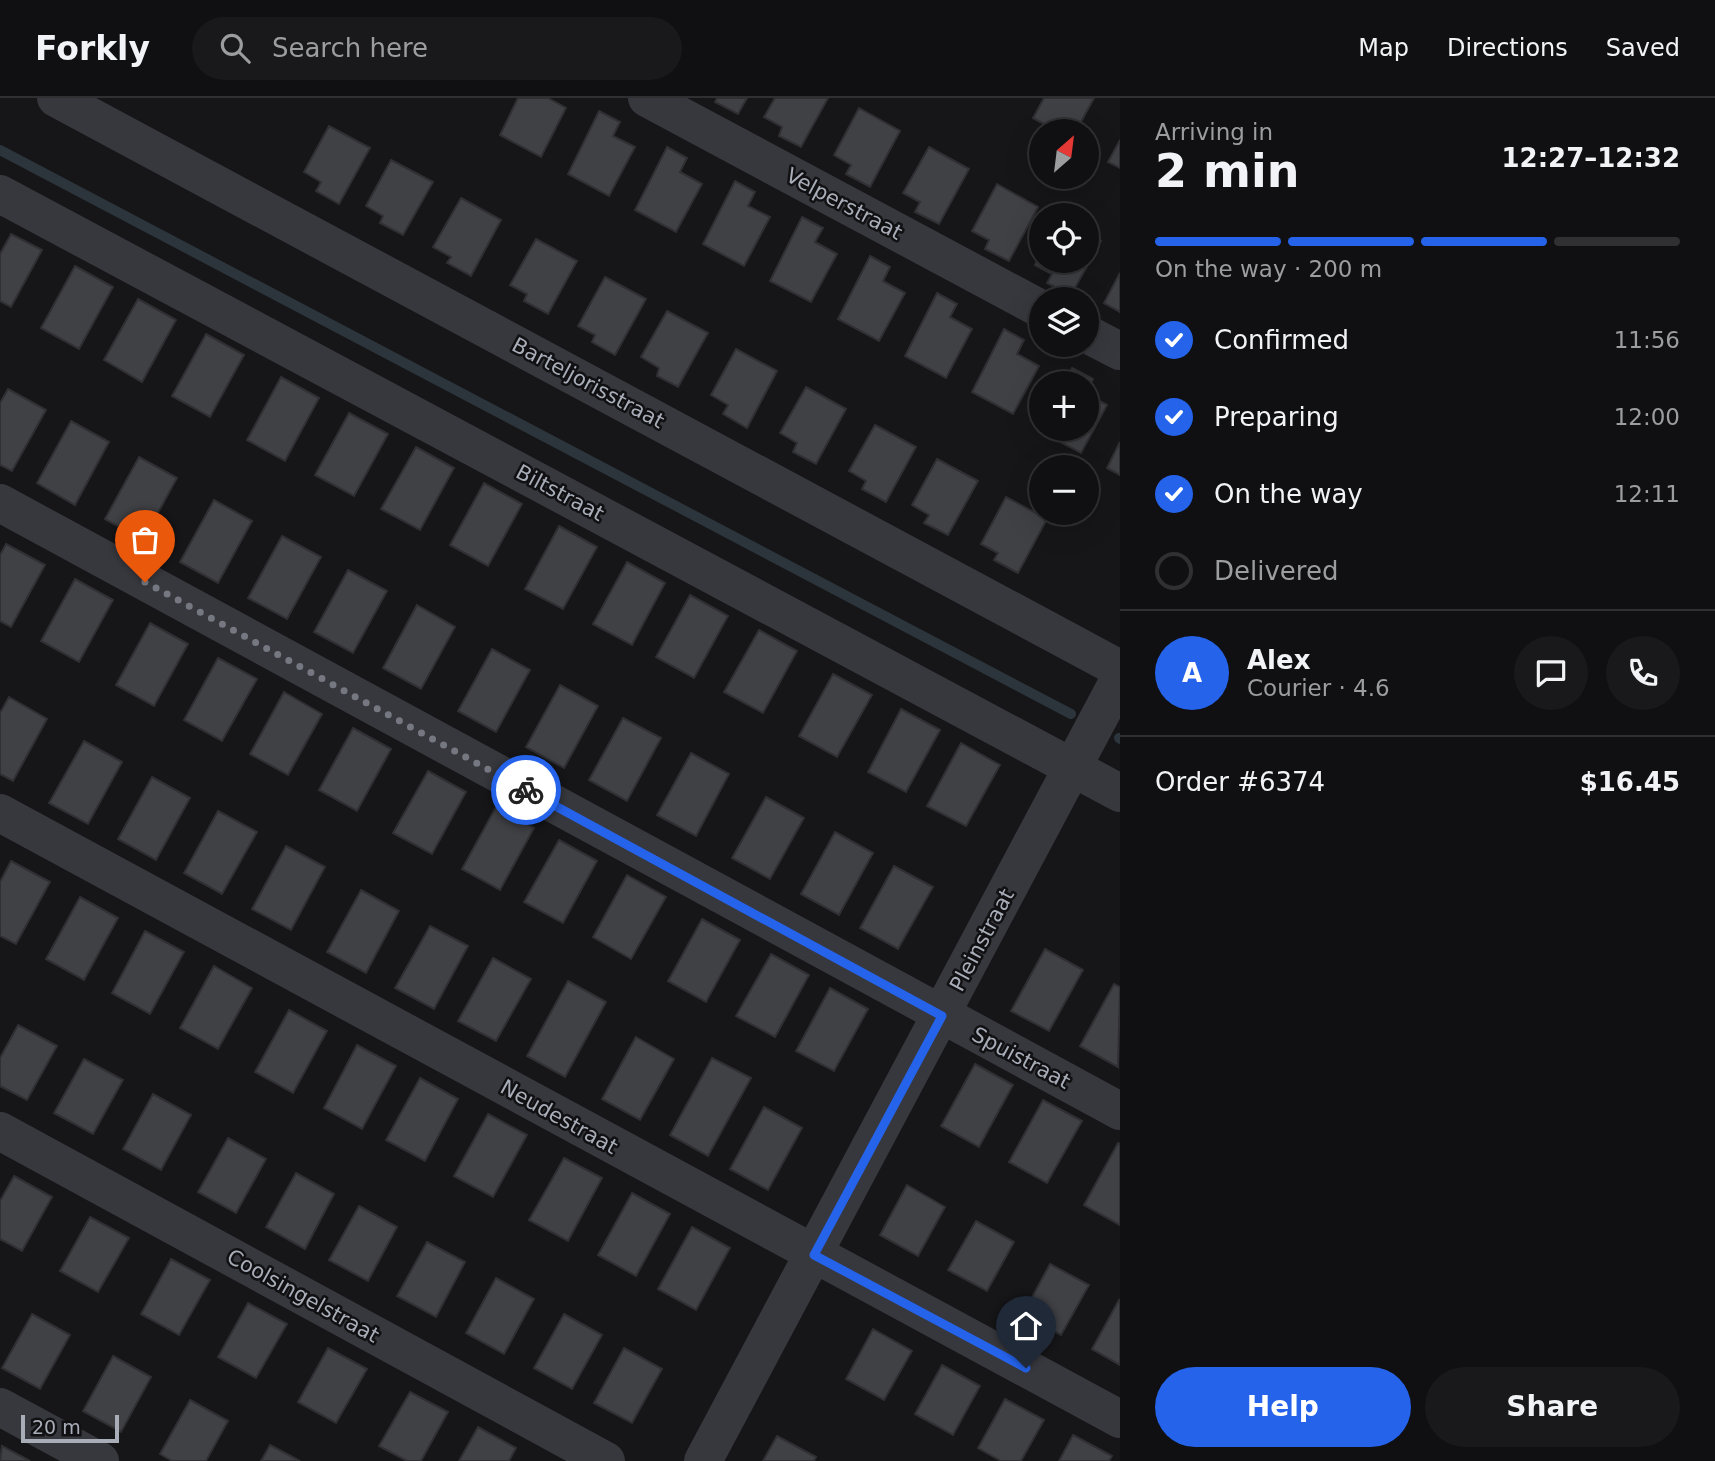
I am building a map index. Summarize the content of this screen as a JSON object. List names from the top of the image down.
{
  "streets": {
    "street": [
      "Velperstraat",
      "Barteljorisstraat",
      "Biltstraat",
      "Pleinstraat",
      "Spuistraat",
      "Neudestraat",
      "Coolsingelstraat"
    ]
  },
  "crossings": [
    ["Biltstraat", "Pleinstraat"],
    ["Pleinstraat", "Spuistraat"],
    ["Pleinstraat", "Neudestraat"]
  ],
  "scale_bar": "20 m",
  "north": "top right",
  "page": {
    "header": "Forkly",
    "search": "Search here",
    "nav": ["Map", "Directions", "Saved"],
    "heading": ["2 min", "Arriving in", "12:27–12:32"],
    "panel": [
      "Alex",
      "Courier · 4.6",
      "Order #6374",
      "$16.45"
    ],
    "map_buttons": ["+", "−"],
    "bar": "On the way · 200 m",
    "list": [
      ["Confirmed", "11:56"],
      ["Preparing", "12:00"],
      ["On the way", "12:11"],
      "Delivered"
    ],
    "round": "A",
    "buttons": ["Help", "Share"],
    "scale": "20 m"
  }
}
